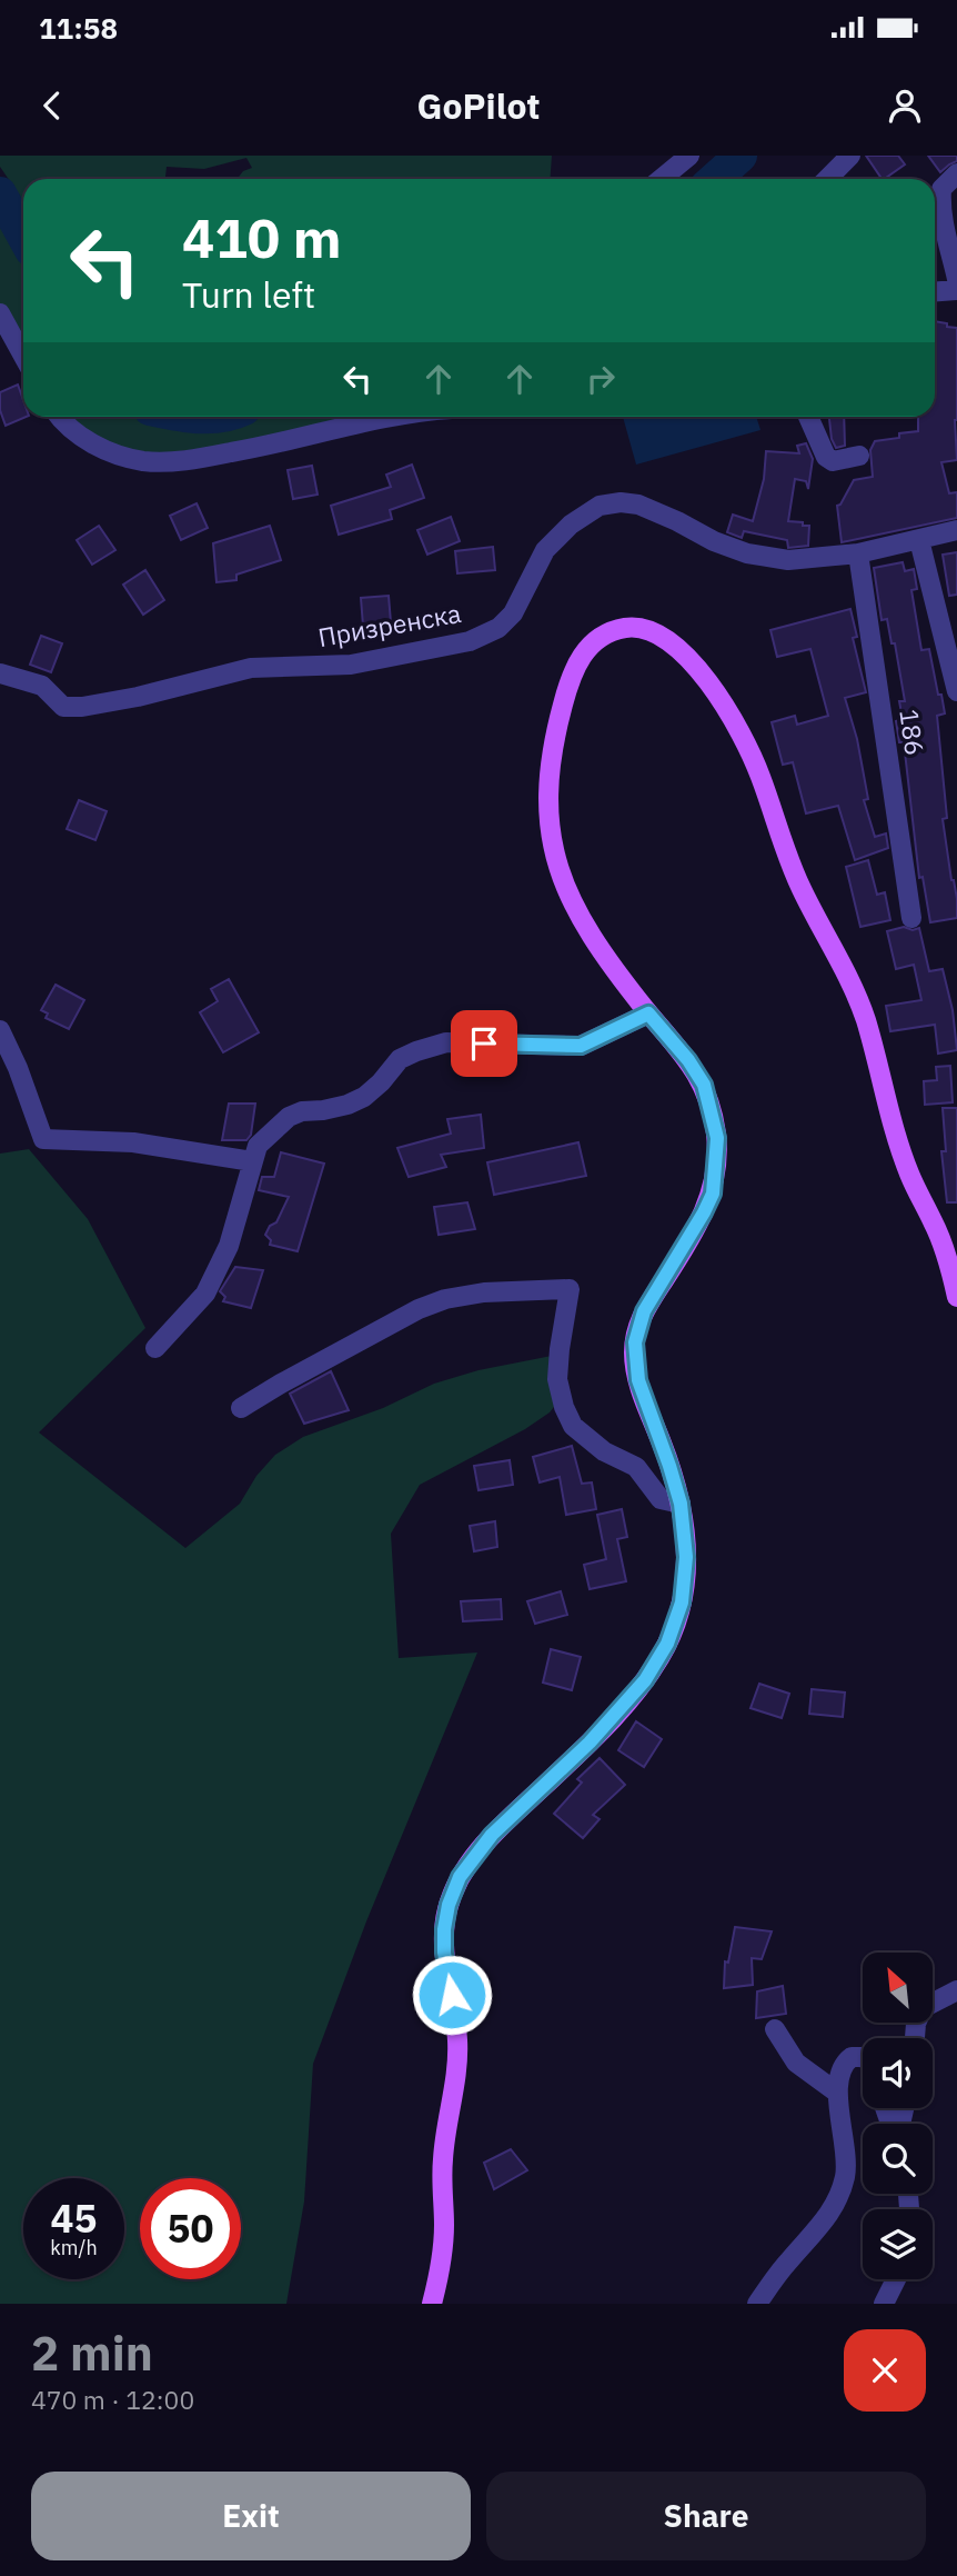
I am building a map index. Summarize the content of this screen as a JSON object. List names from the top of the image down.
{
  "streets": {
    "street": ["Призренска", "186"]
  },
  "crossings": [
    ["Призренска", "186"]
  ],
  "north": "top left",
  "page": {
    "status": "11:58",
    "header": "GoPilot",
    "turn": ["410 m", "Turn left"],
    "speed": "45 km/h",
    "limit": "50",
    "heading": ["2 min", "470 m · 12:00"],
    "buttons": ["Exit", "Share"]
  }
}
